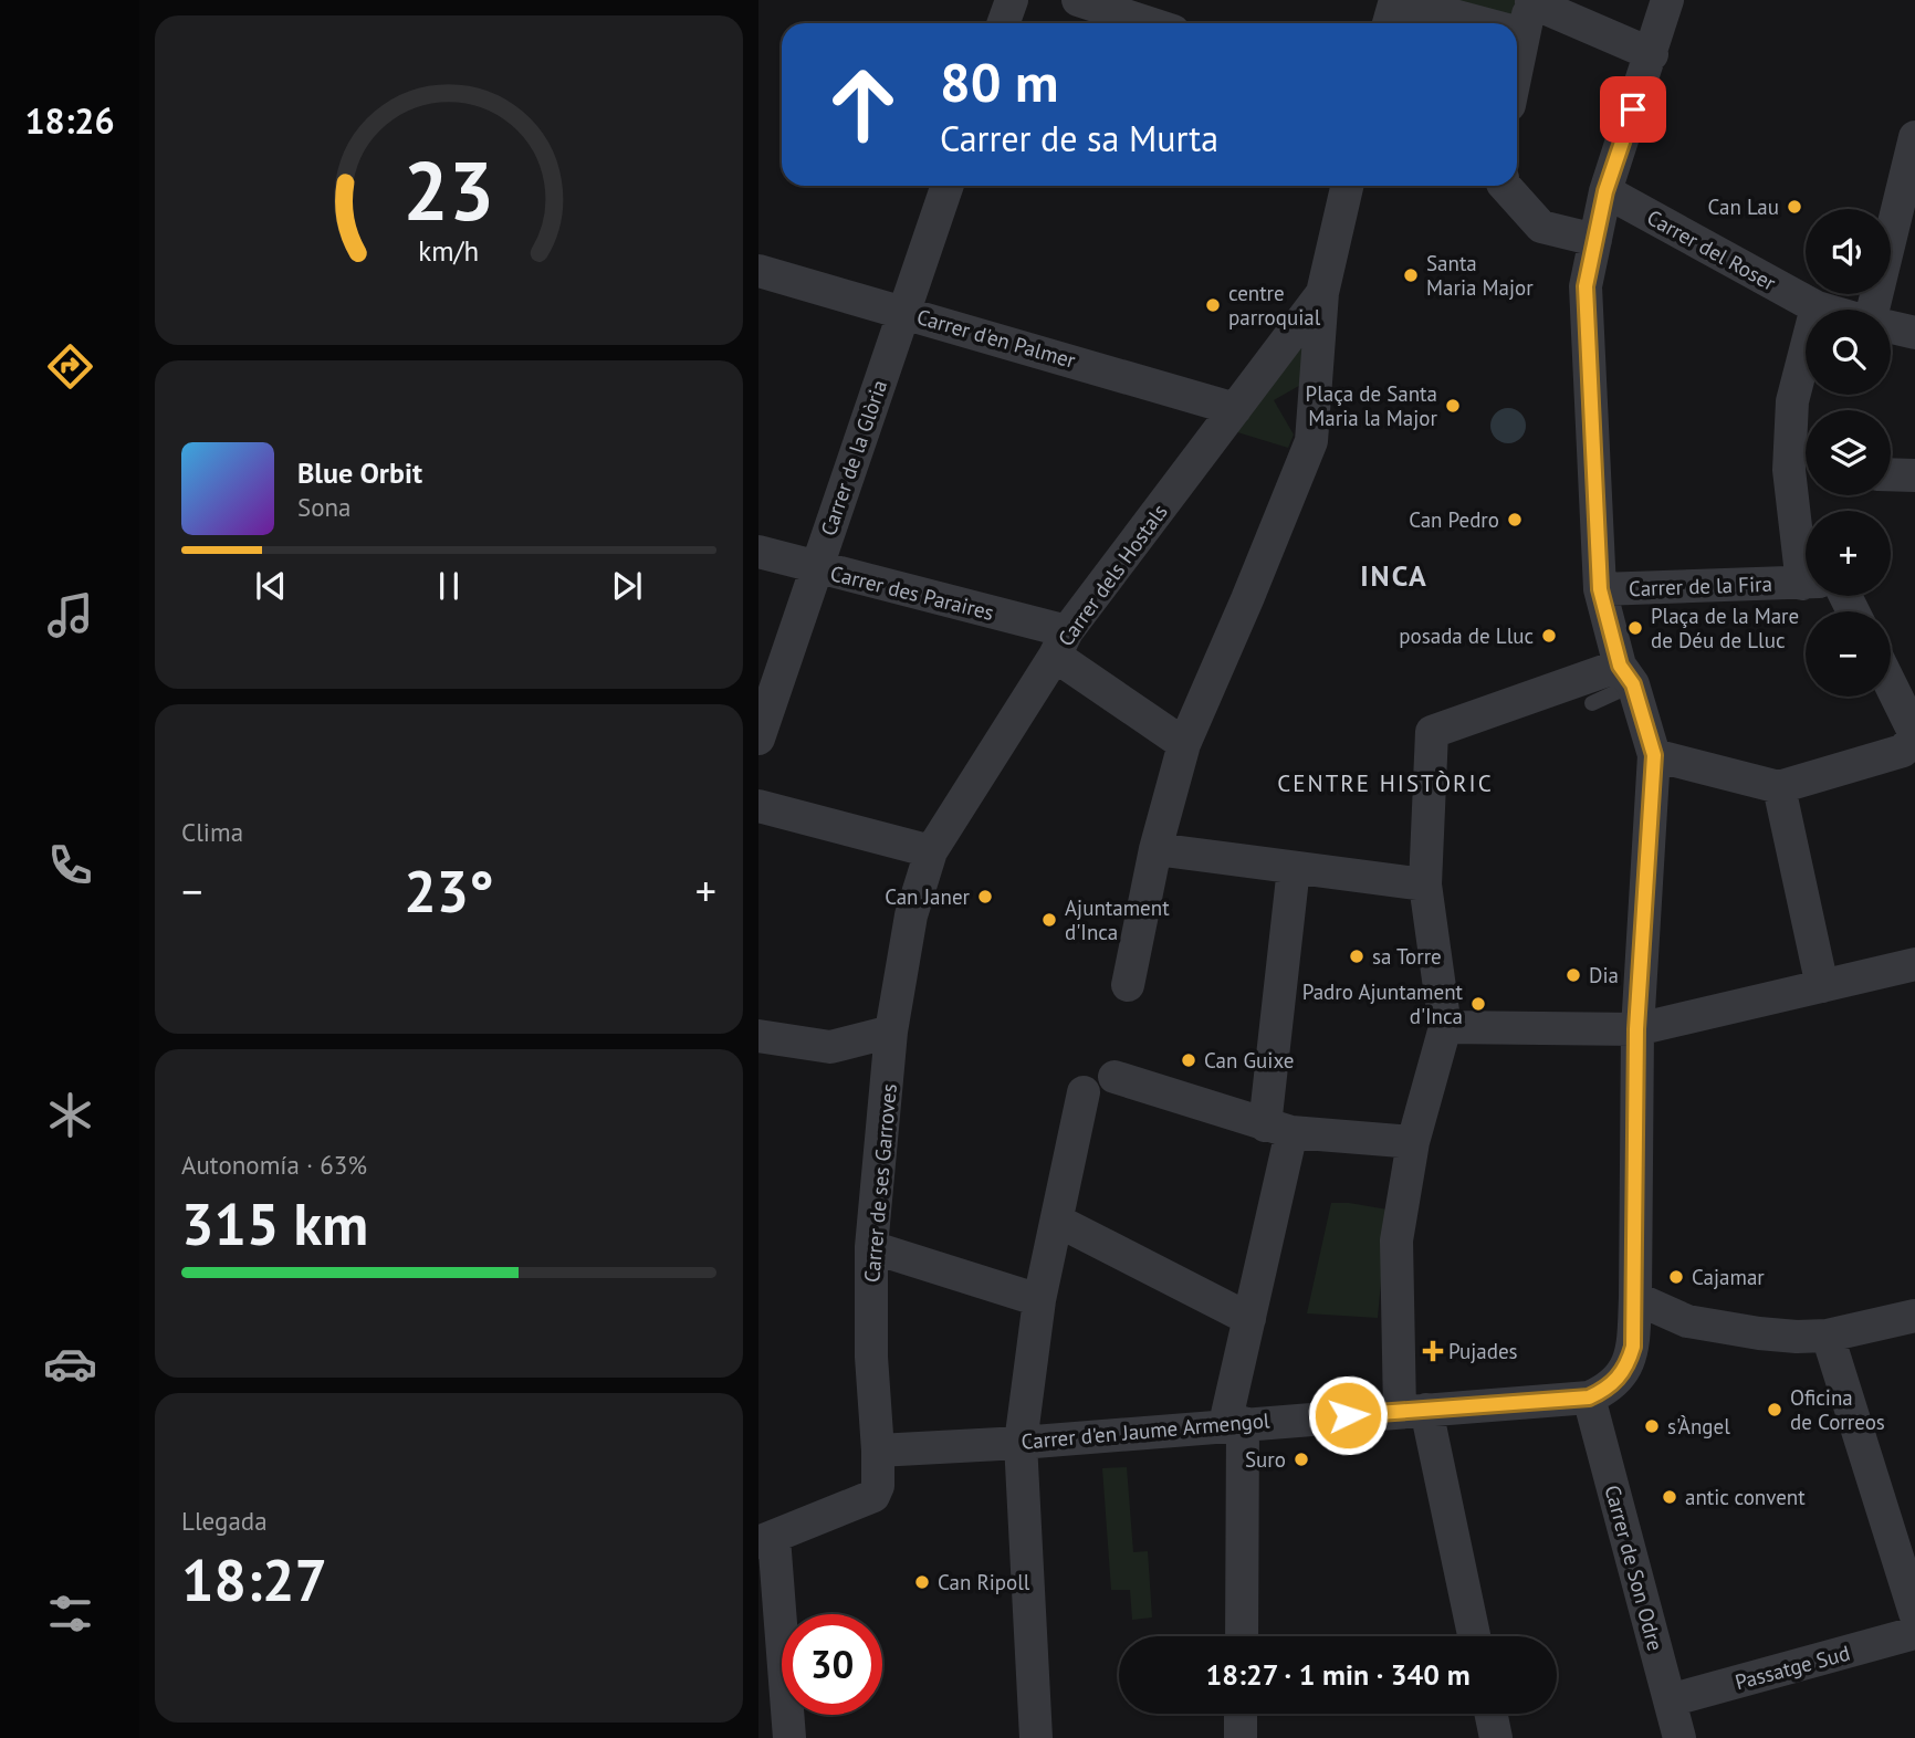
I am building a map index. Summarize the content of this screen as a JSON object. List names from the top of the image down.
{
  "streets": {
    "street": [
      "Carrer del Roser",
      "Carrer d'en Palmer",
      "Carrer de la Glòria",
      "Carrer dels Hostals",
      "Carrer de la Fira",
      "Carrer des Paraires",
      "Carrer de ses Garroves",
      "Carrer d'en Jaume Armengol",
      "Carrer de Son Odre",
      "Passatge Sud"
    ]
  },
  "crossings": [
    ["Carrer d'en Palmer", "Carrer de la Glòria"],
    ["Carrer d'en Palmer", "Carrer dels Hostals"],
    ["Carrer de la Glòria", "Carrer des Paraires"],
    ["Carrer dels Hostals", "Carrer des Paraires"],
    ["Carrer dels Hostals", "Carrer de ses Garroves"],
    ["Carrer de ses Garroves", "Carrer d'en Jaume Armengol"],
    ["Carrer d'en Jaume Armengol", "Carrer de Son Odre"],
    ["Carrer de Son Odre", "Passatge Sud"]
  ],
  "districts": ["INCA", "CENTRE HISTÒRIC"],
  "places": {
    "other": [
      "Can Lau",
      "Santa Maria Major",
      "centre parroquial",
      "Plaça de Santa Maria la Major",
      "Can Pedro",
      "Plaça de la Mare de Déu de Lluc",
      "posada de Lluc",
      "Can Janer",
      "Ajuntament d'Inca",
      "sa Torre",
      "Dia",
      "Padro Ajuntament d'Inca",
      "Can Guixe",
      "Cajamar",
      "Oficina de Correos",
      "s'Àngel",
      "Suro",
      "antic convent",
      "Can Ripoll"
    ],
    "health": ["Pujades"]
  },
  "page": {
    "tabs": "18:26",
    "turn": ["80 m", "Carrer de sa Murta"],
    "map_buttons": ["+", "−"],
    "song": ["Blue Orbit", "Sona"],
    "tile": [
      "Clima",
      ["Autonomía · 63%", "315 km"],
      ["Llegada", "18:27"]
    ],
    "heat": ["−", "23°", "+"],
    "limit": "30",
    "trip": "18:27 · 1 min · 340 m",
    "gauge": ["23", "km/h"]
  }
}
